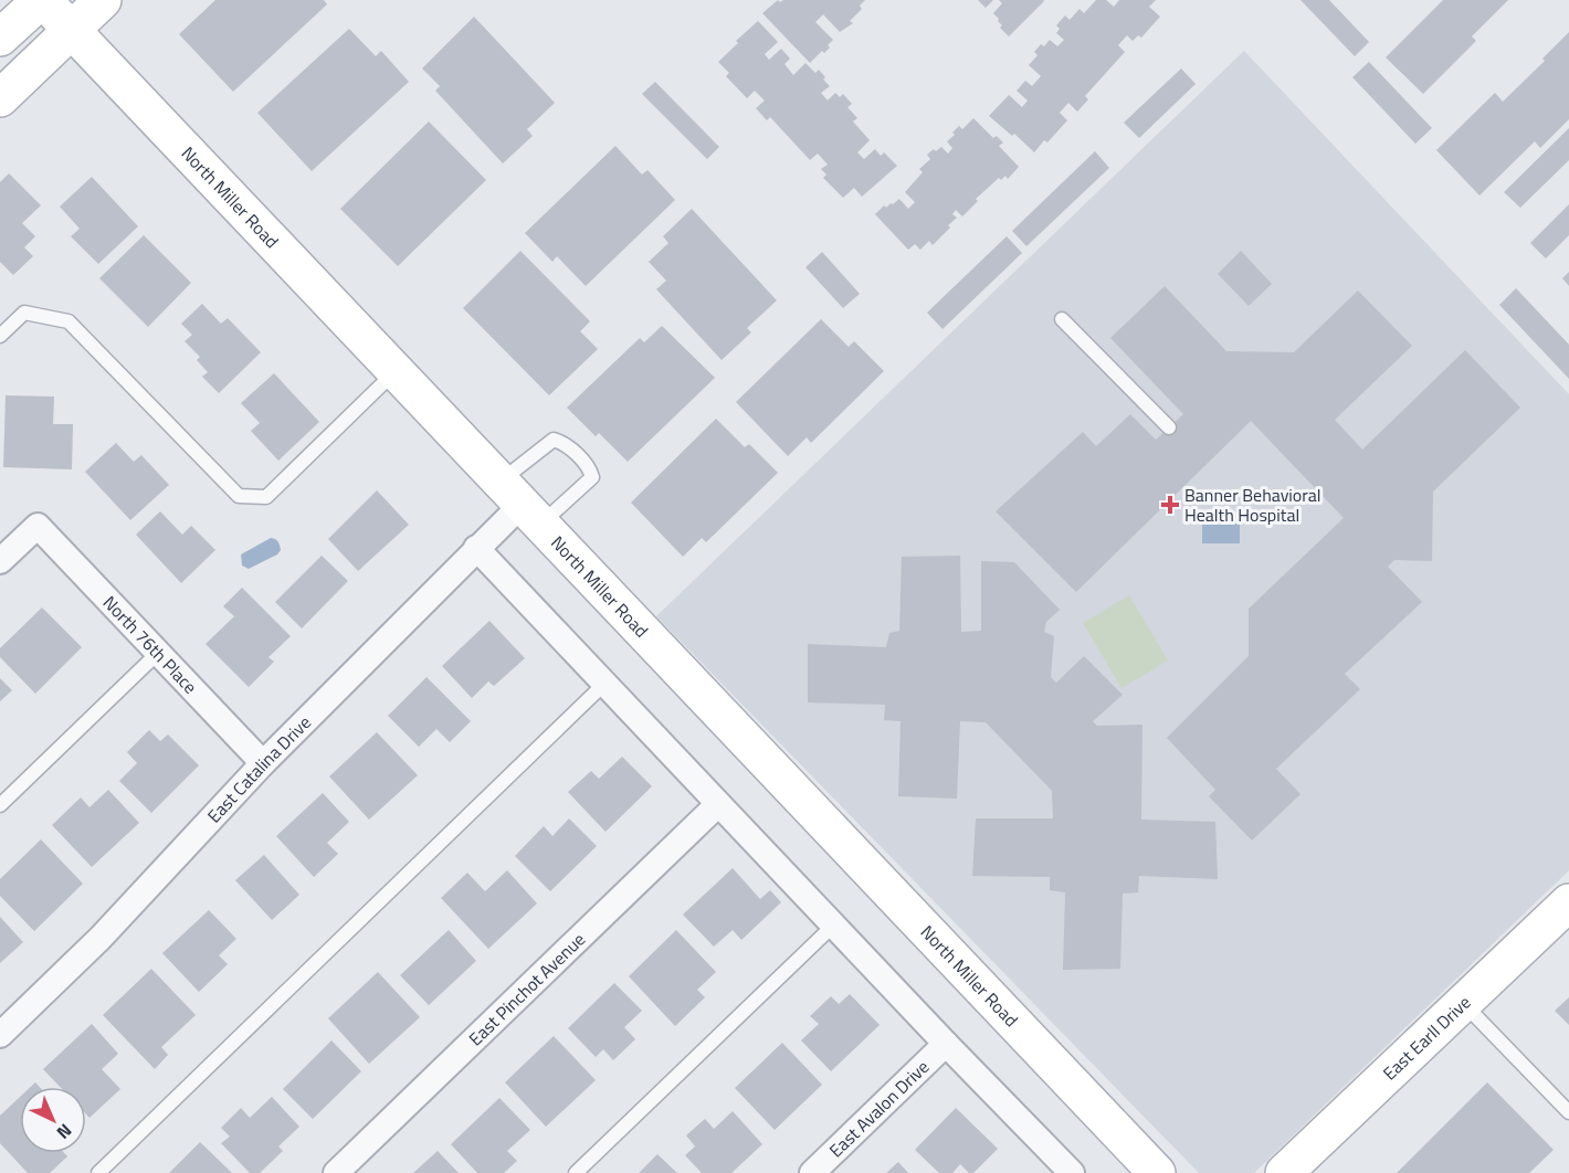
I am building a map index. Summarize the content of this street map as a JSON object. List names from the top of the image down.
{
  "streets": {
    "street": [
      "North Miller Road",
      "North 76th Place",
      "East Catalina Drive",
      "East Pinchot Avenue",
      "East Earll Drive",
      "East Avalon Drive"
    ]
  },
  "crossings": [
    ["North Miller Road", "East Catalina Drive"],
    ["North 76th Place", "East Catalina Drive"]
  ],
  "places": {
    "health": ["Banner Behavioral Health Hospital"]
  },
  "north": "bottom right"
}
